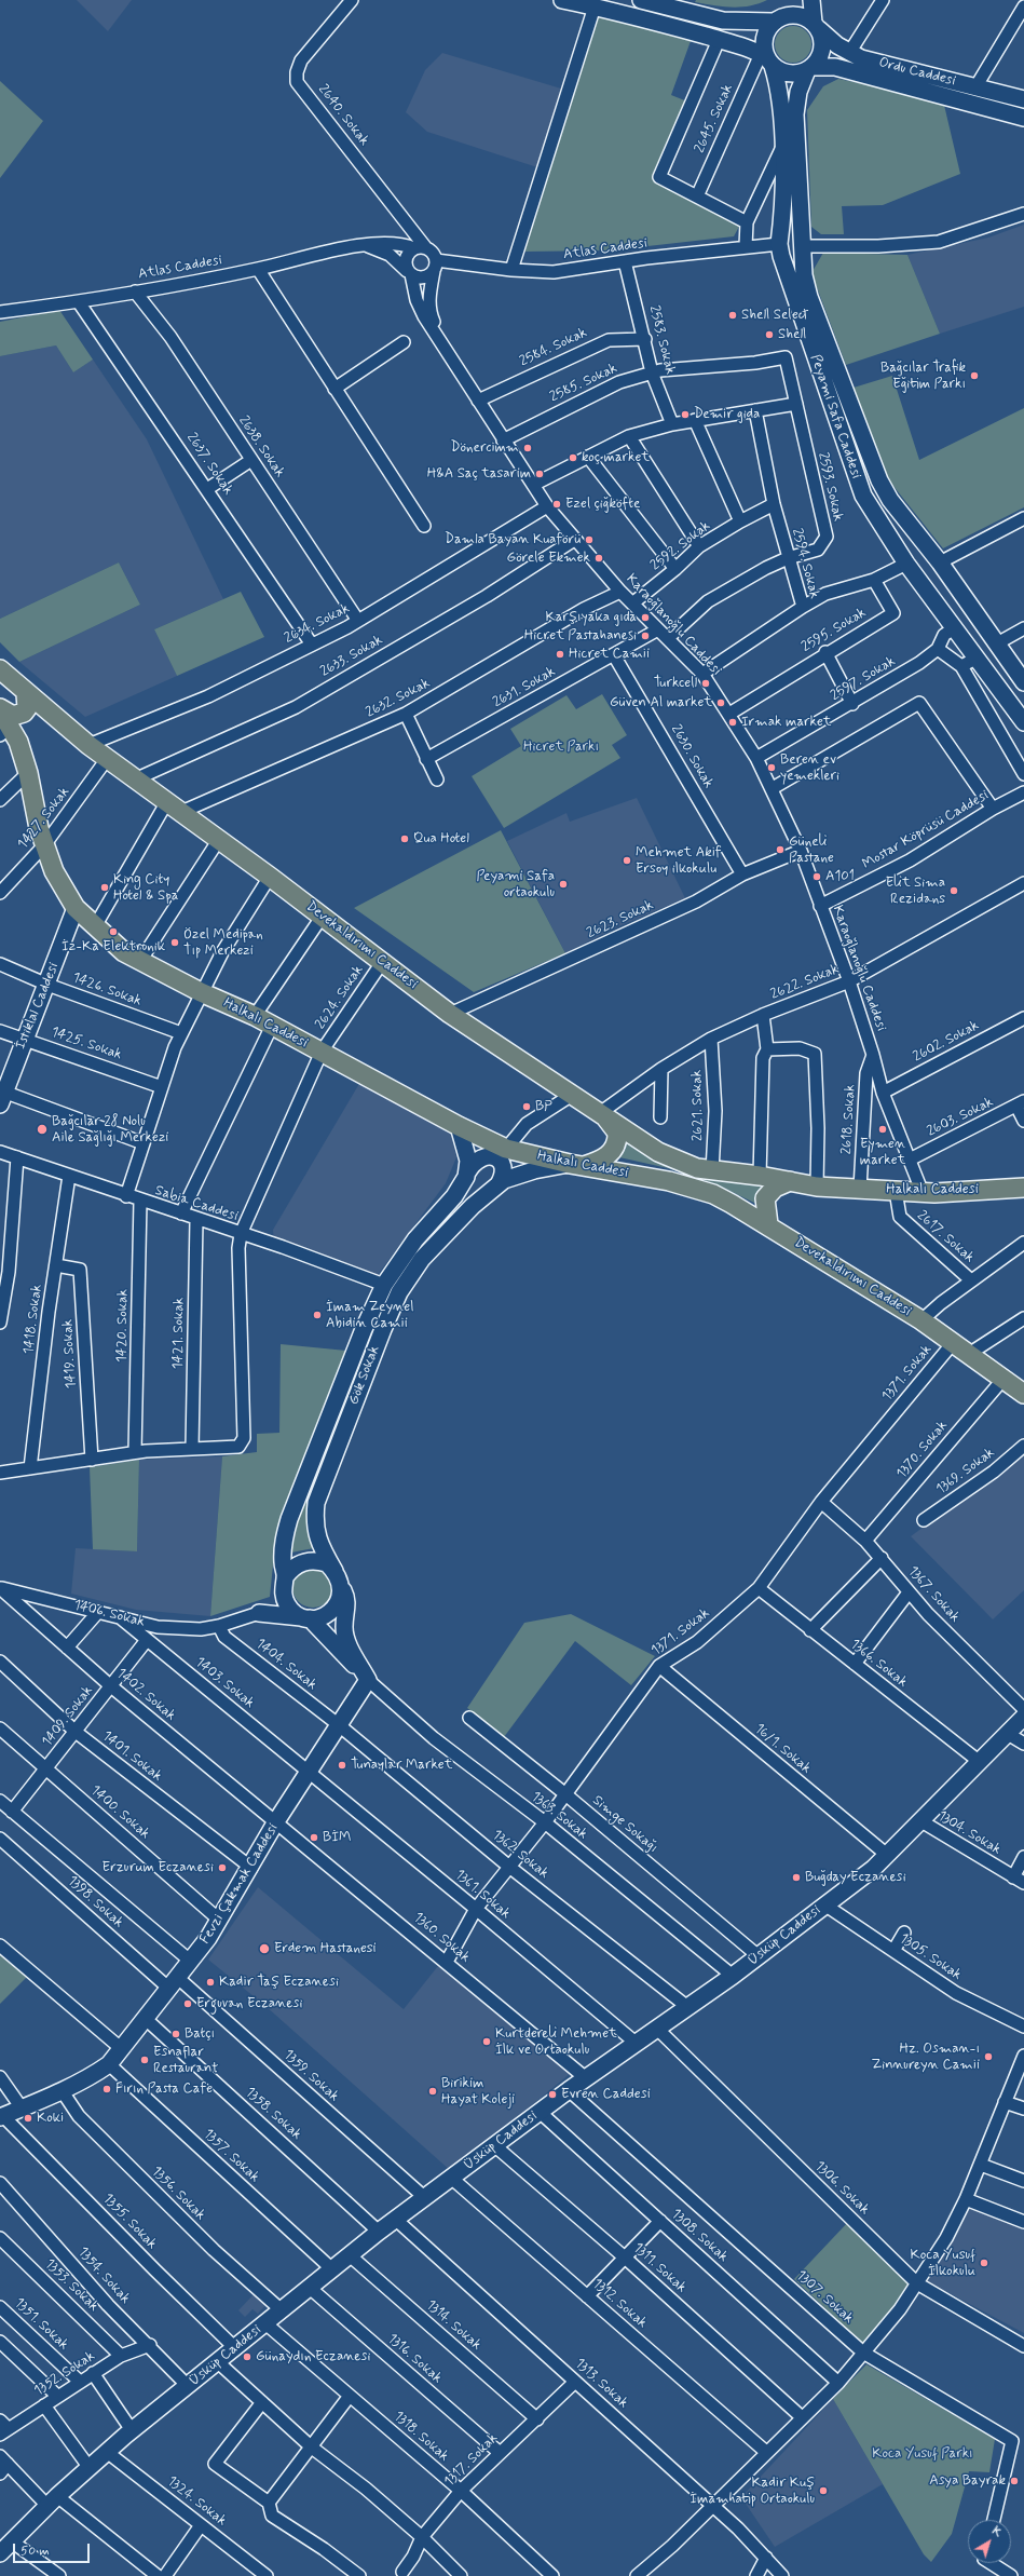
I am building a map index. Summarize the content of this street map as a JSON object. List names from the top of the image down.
{
  "streets": {
    "main road": [
      "Ordu Caddesi",
      "Peyami Safa Caddesi",
      "Devekaldırımı Caddesi",
      "İstiklal Caddesi",
      "Halkalı Caddesi",
      "Gök Sokak",
      "Fevzi Çakmak Caddesi",
      "Üsküp Caddesi"
    ],
    "street": [
      "2640. Sokak",
      "2645. Sokak",
      "Atlas Caddesi",
      "2583. Sokak",
      "2584. Sokak",
      "2585. Sokak",
      "2638. Sokak",
      "2637. Sokak",
      "2593. Sokak",
      "2592. Sokak",
      "2594. Sokak",
      "2634. Sokak",
      "Karaoğlanoğlu Caddesi",
      "2595. Sokak",
      "2633. Sokak",
      "2597. Sokak",
      "2631. Sokak",
      "2632. Sokak",
      "2630. Sokak",
      "1427. Sokak",
      "Mostar Köprüsü Caddesi",
      "2623. Sokak",
      "2622. Sokak",
      "1426. Sokak",
      "2624. Sokak",
      "2602. Sokak",
      "1425. Sokak",
      "2621. Sokak",
      "2603. Sokak",
      "2618. Sokak",
      "Sabia Caddesi",
      "2617. Sokak",
      "1418. Sokak",
      "1420. Sokak",
      "1421. Sokak",
      "1419. Sokak",
      "1371. Sokak",
      "1370. Sokak",
      "1369. Sokak",
      "1367. Sokak",
      "1406. Sokak",
      "1366. Sokak",
      "1404. Sokak",
      "1403. Sokak",
      "1402. Sokak",
      "1409. Sokak",
      "16/1. Sokak",
      "1401. Sokak",
      "1400. Sokak",
      "1363. Sokak",
      "Simge Sokağı",
      "1304. Sokak",
      "1362. Sokak",
      "1361. Sokak",
      "1398. Sokak",
      "1360. Sokak",
      "1305. Sokak",
      "1359. Sokak",
      "1358. Sokak",
      "1357. Sokak",
      "1306. Sokak",
      "1356. Sokak",
      "1355. Sokak",
      "1308. Sokak",
      "1311. Sokak",
      "1354. Sokak",
      "1353. Sokak",
      "1307. Sokak",
      "1312. Sokak",
      "1351. Sokak",
      "1314. Sokak",
      "1316. Sokak",
      "1352. Sokak",
      "1313. Sokak",
      "1318. Sokak",
      "1317. Sokak",
      "1324. Sokak"
    ]
  },
  "crossings": [
    ["Ordu Caddesi", "2645. Sokak"],
    ["Ordu Caddesi", "Peyami Safa Caddesi"],
    ["2640. Sokak", "Atlas Caddesi"],
    ["2645. Sokak", "Peyami Safa Caddesi"],
    ["Atlas Caddesi", "2583. Sokak"],
    ["Atlas Caddesi", "Peyami Safa Caddesi"],
    ["Atlas Caddesi", "2638. Sokak"],
    ["Atlas Caddesi", "2637. Sokak"],
    ["2583. Sokak", "2584. Sokak"],
    ["2583. Sokak", "2585. Sokak"],
    ["2584. Sokak", "Karaoğlanoğlu Caddesi"],
    ["2585. Sokak", "2593. Sokak"],
    ["2585. Sokak", "Karaoğlanoğlu Caddesi"],
    ["Peyami Safa Caddesi", "2597. Sokak"],
    ["2638. Sokak", "2634. Sokak"],
    ["2637. Sokak", "2634. Sokak"],
    ["2593. Sokak", "2594. Sokak"],
    ["2593. Sokak", "Karaoğlanoğlu Caddesi"],
    ["2592. Sokak", "2594. Sokak"],
    ["2592. Sokak", "Karaoğlanoğlu Caddesi"],
    ["2594. Sokak", "Karaoğlanoğlu Caddesi"],
    ["2634. Sokak", "Karaoğlanoğlu Caddesi"],
    ["2634. Sokak", "Devekaldırımı Caddesi"],
    ["Karaoğlanoğlu Caddesi", "2595. Sokak"],
    ["Karaoğlanoğlu Caddesi", "2633. Sokak"],
    ["Karaoğlanoğlu Caddesi", "2597. Sokak"],
    ["Karaoğlanoğlu Caddesi", "2631. Sokak"],
    ["Karaoğlanoğlu Caddesi", "2632. Sokak"],
    ["Karaoğlanoğlu Caddesi", "Mostar Köprüsü Caddesi"],
    ["Karaoğlanoğlu Caddesi", "2623. Sokak"],
    ["Karaoğlanoğlu Caddesi", "2622. Sokak"],
    ["Karaoğlanoğlu Caddesi", "Halkalı Caddesi"],
    ["Karaoğlanoğlu Caddesi", "2602. Sokak"],
    ["Karaoğlanoğlu Caddesi", "2603. Sokak"],
    ["Karaoğlanoğlu Caddesi", "2618. Sokak"],
    ["2633. Sokak", "Devekaldırımı Caddesi"],
    ["2631. Sokak", "2630. Sokak"],
    ["2632. Sokak", "Devekaldırımı Caddesi"],
    ["2630. Sokak", "2623. Sokak"],
    ["1427. Sokak", "Devekaldırımı Caddesi"],
    ["1427. Sokak", "Halkalı Caddesi"],
    ["2623. Sokak", "Devekaldırımı Caddesi"],
    ["Devekaldırımı Caddesi", "2622. Sokak"],
    ["Devekaldırımı Caddesi", "2624. Sokak"],
    ["Devekaldırımı Caddesi", "Halkalı Caddesi"],
    ["Devekaldırımı Caddesi", "2621. Sokak"],
    ["Devekaldırımı Caddesi", "1371. Sokak"],
    ["Devekaldırımı Caddesi", "1370. Sokak"],
    ["2622. Sokak", "2621. Sokak"],
    ["1426. Sokak", "İstiklal Caddesi"],
    ["2624. Sokak", "Halkalı Caddesi"],
    ["2624. Sokak", "Sabia Caddesi"],
    ["2624. Sokak", "1421. Sokak"],
    ["İstiklal Caddesi", "Halkalı Caddesi"],
    ["İstiklal Caddesi", "1425. Sokak"],
    ["Halkalı Caddesi", "2621. Sokak"],
    ["Halkalı Caddesi", "2618. Sokak"],
    ["Halkalı Caddesi", "2617. Sokak"],
    ["Halkalı Caddesi", "Gök Sokak"],
    ["Sabia Caddesi", "1418. Sokak"],
    ["Sabia Caddesi", "1420. Sokak"],
    ["Sabia Caddesi", "1421. Sokak"],
    ["Sabia Caddesi", "Gök Sokak"],
    ["1418. Sokak", "1419. Sokak"],
    ["1371. Sokak", "1367. Sokak"],
    ["1371. Sokak", "1366. Sokak"],
    ["1371. Sokak", "16/1. Sokak"],
    ["1371. Sokak", "1363. Sokak"],
    ["1371. Sokak", "Simge Sokağı"],
    ["1371. Sokak", "1362. Sokak"],
    ["1371. Sokak", "1361. Sokak"],
    ["1371. Sokak", "1360. Sokak"],
    ["Gök Sokak", "1363. Sokak"],
    ["Gök Sokak", "Fevzi Çakmak Caddesi"],
    ["1370. Sokak", "1367. Sokak"],
    ["1406. Sokak", "1404. Sokak"],
    ["1406. Sokak", "1403. Sokak"],
    ["1406. Sokak", "1402. Sokak"],
    ["1366. Sokak", "Üsküp Caddesi"],
    ["1404. Sokak", "1362. Sokak"],
    ["1404. Sokak", "Fevzi Çakmak Caddesi"],
    ["1403. Sokak", "1409. Sokak"],
    ["1403. Sokak", "Fevzi Çakmak Caddesi"],
    ["1403. Sokak", "1361. Sokak"],
    ["1402. Sokak", "1409. Sokak"],
    ["1402. Sokak", "Fevzi Çakmak Caddesi"],
    ["1402. Sokak", "1360. Sokak"],
    ["1409. Sokak", "1401. Sokak"],
    ["1409. Sokak", "1400. Sokak"],
    ["16/1. Sokak", "Üsküp Caddesi"],
    ["1401. Sokak", "Fevzi Çakmak Caddesi"],
    ["1400. Sokak", "Fevzi Çakmak Caddesi"],
    ["1363. Sokak", "Fevzi Çakmak Caddesi"],
    ["1363. Sokak", "Üsküp Caddesi"],
    ["Simge Sokağı", "Üsküp Caddesi"],
    ["1304. Sokak", "Üsküp Caddesi"],
    ["1362. Sokak", "Fevzi Çakmak Caddesi"],
    ["1362. Sokak", "Üsküp Caddesi"],
    ["Fevzi Çakmak Caddesi", "1361. Sokak"],
    ["Fevzi Çakmak Caddesi", "1398. Sokak"],
    ["Fevzi Çakmak Caddesi", "1360. Sokak"],
    ["Fevzi Çakmak Caddesi", "1359. Sokak"],
    ["Fevzi Çakmak Caddesi", "1358. Sokak"],
    ["Fevzi Çakmak Caddesi", "1357. Sokak"],
    ["Fevzi Çakmak Caddesi", "1356. Sokak"],
    ["Fevzi Çakmak Caddesi", "1355. Sokak"],
    ["1361. Sokak", "Üsküp Caddesi"],
    ["1398. Sokak", "1359. Sokak"],
    ["Üsküp Caddesi", "1360. Sokak"],
    ["Üsküp Caddesi", "1305. Sokak"],
    ["Üsküp Caddesi", "1359. Sokak"],
    ["Üsküp Caddesi", "1358. Sokak"],
    ["Üsküp Caddesi", "1357. Sokak"],
    ["Üsküp Caddesi", "1306. Sokak"],
    ["Üsküp Caddesi", "1356. Sokak"],
    ["Üsküp Caddesi", "1355. Sokak"],
    ["Üsküp Caddesi", "1308. Sokak"],
    ["Üsküp Caddesi", "1311. Sokak"],
    ["Üsküp Caddesi", "1354. Sokak"],
    ["Üsküp Caddesi", "1307. Sokak"],
    ["Üsküp Caddesi", "1312. Sokak"],
    ["Üsküp Caddesi", "1314. Sokak"],
    ["Üsküp Caddesi", "1316. Sokak"],
    ["Üsküp Caddesi", "1313. Sokak"],
    ["Üsküp Caddesi", "1318. Sokak"],
    ["Üsküp Caddesi", "1324. Sokak"],
    ["1354. Sokak", "1352. Sokak"],
    ["1353. Sokak", "1352. Sokak"],
    ["1351. Sokak", "1352. Sokak"],
    ["1314. Sokak", "1317. Sokak"],
    ["1316. Sokak", "1317. Sokak"],
    ["1313. Sokak", "1317. Sokak"],
    ["1318. Sokak", "1317. Sokak"]
  ],
  "parks": ["Hicret Parkı", "Koca Yusuf Parkı"],
  "places": [
    "Shell Select",
    "Shell",
    "Bağcılar Trafik Eğitim Parkı",
    "Demir gida",
    "Dönercimm",
    "koç market",
    "H&A Saç tasarim",
    "Ezel çiğköfte",
    "Damla Bayan Kuaförü",
    "Görele Ekmek",
    "Karşıyaka gıda",
    "Hicret Pastahanesi",
    "Hicret Camii",
    "Turkcell",
    "Güven Al market",
    "Irmak market",
    "Beren ev yemekleri",
    "Qua Hotel",
    "Güneli Pastane",
    "Mehmet Akif Ersoy ilkokulu",
    "A101",
    "Peyami Safa ortaokulu",
    "King City Hotel & Spa",
    "Elit Sima Rezidans",
    "İz-Ka Elektronik",
    "Özel Medipan Tıp Merkezi",
    "BP",
    "Bağcılar 28 Nolu Aile Sağlığı Merkezi",
    "Eymen market",
    "İmam Zeynel Abidin Camii",
    "Tunaylar Market",
    "BİM",
    "Erzurum Eczanesi",
    "Buğday Eczanesi",
    "Erdem Hastanesi",
    "Kadir Taş Eczanesi",
    "Erguvan Eczanesi",
    "Batçı",
    "Kurtdereli Mehmet İlk ve Ortaokulu",
    "Hz. Osman-ı Zinnureyn Camii",
    "Esnaflar Restaurant",
    "Fırın Pasta Cafe",
    "Birikim Hayat Koleji",
    "Evren Caddesi",
    "Koki",
    "Koca Yusuf İlkokulu",
    "Günaydın Eczanesi",
    "Asya Bayrak",
    "Kadir Kuş İmamhatip Ortaokulu"
  ],
  "scale_bar": "50 m",
  "north": "top right"
}
